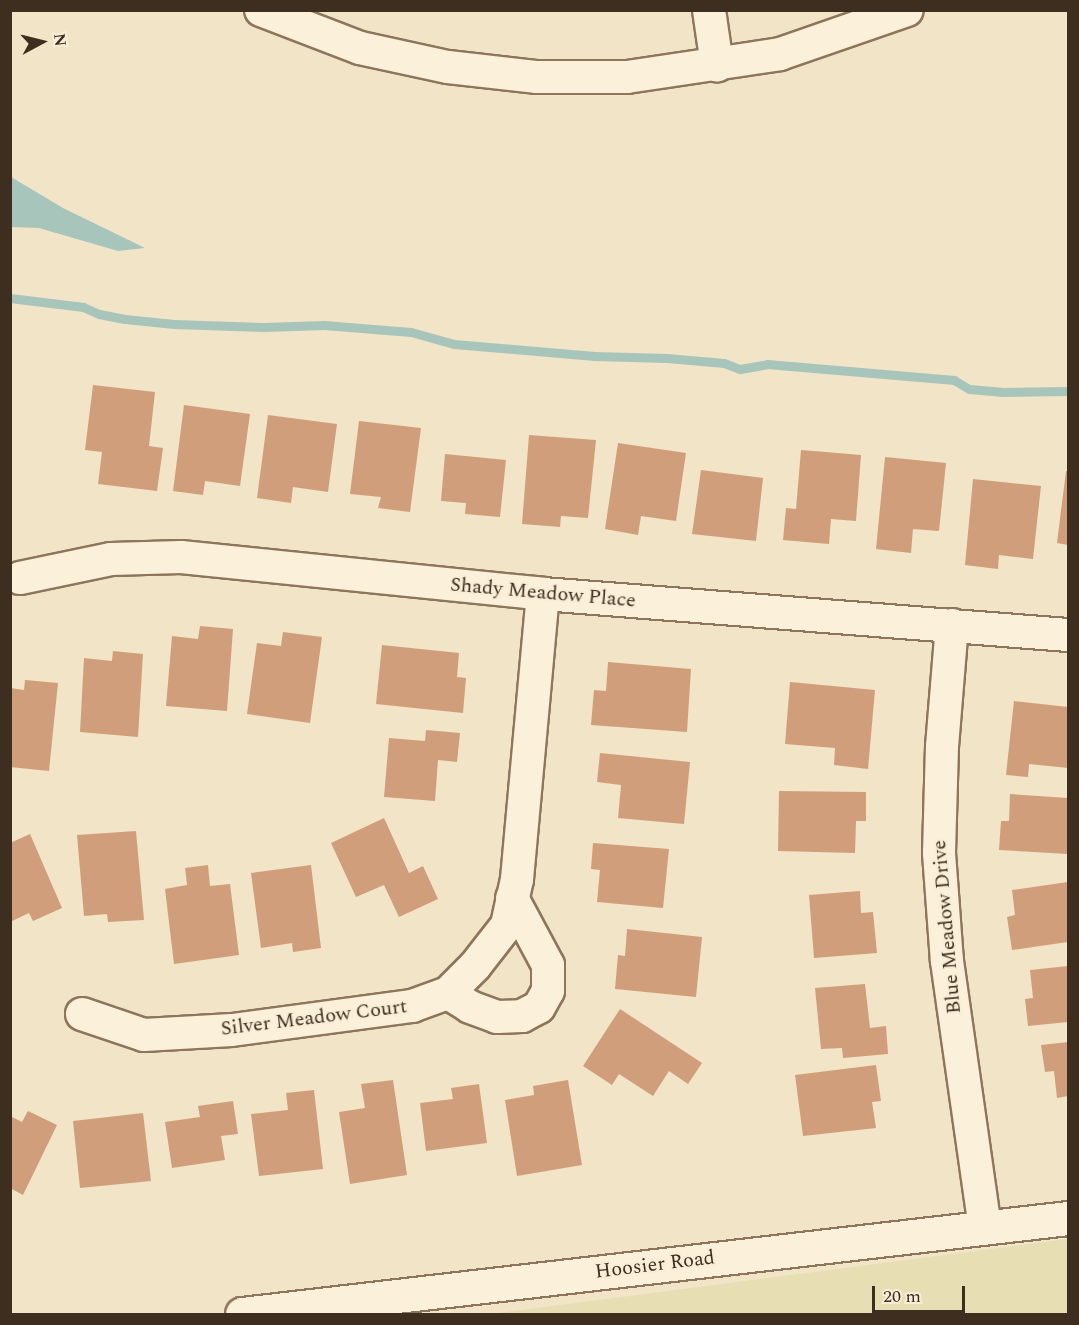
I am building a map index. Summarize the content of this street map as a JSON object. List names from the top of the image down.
{
  "streets": {
    "street": [
      "Shady Meadow Place",
      "Blue Meadow Drive",
      "Silver Meadow Court",
      "Hoosier Road"
    ]
  },
  "crossings": [
    ["Shady Meadow Place", "Blue Meadow Drive"],
    ["Shady Meadow Place", "Silver Meadow Court"],
    ["Blue Meadow Drive", "Hoosier Road"]
  ],
  "scale_bar": "20 m",
  "north": "right"
}
